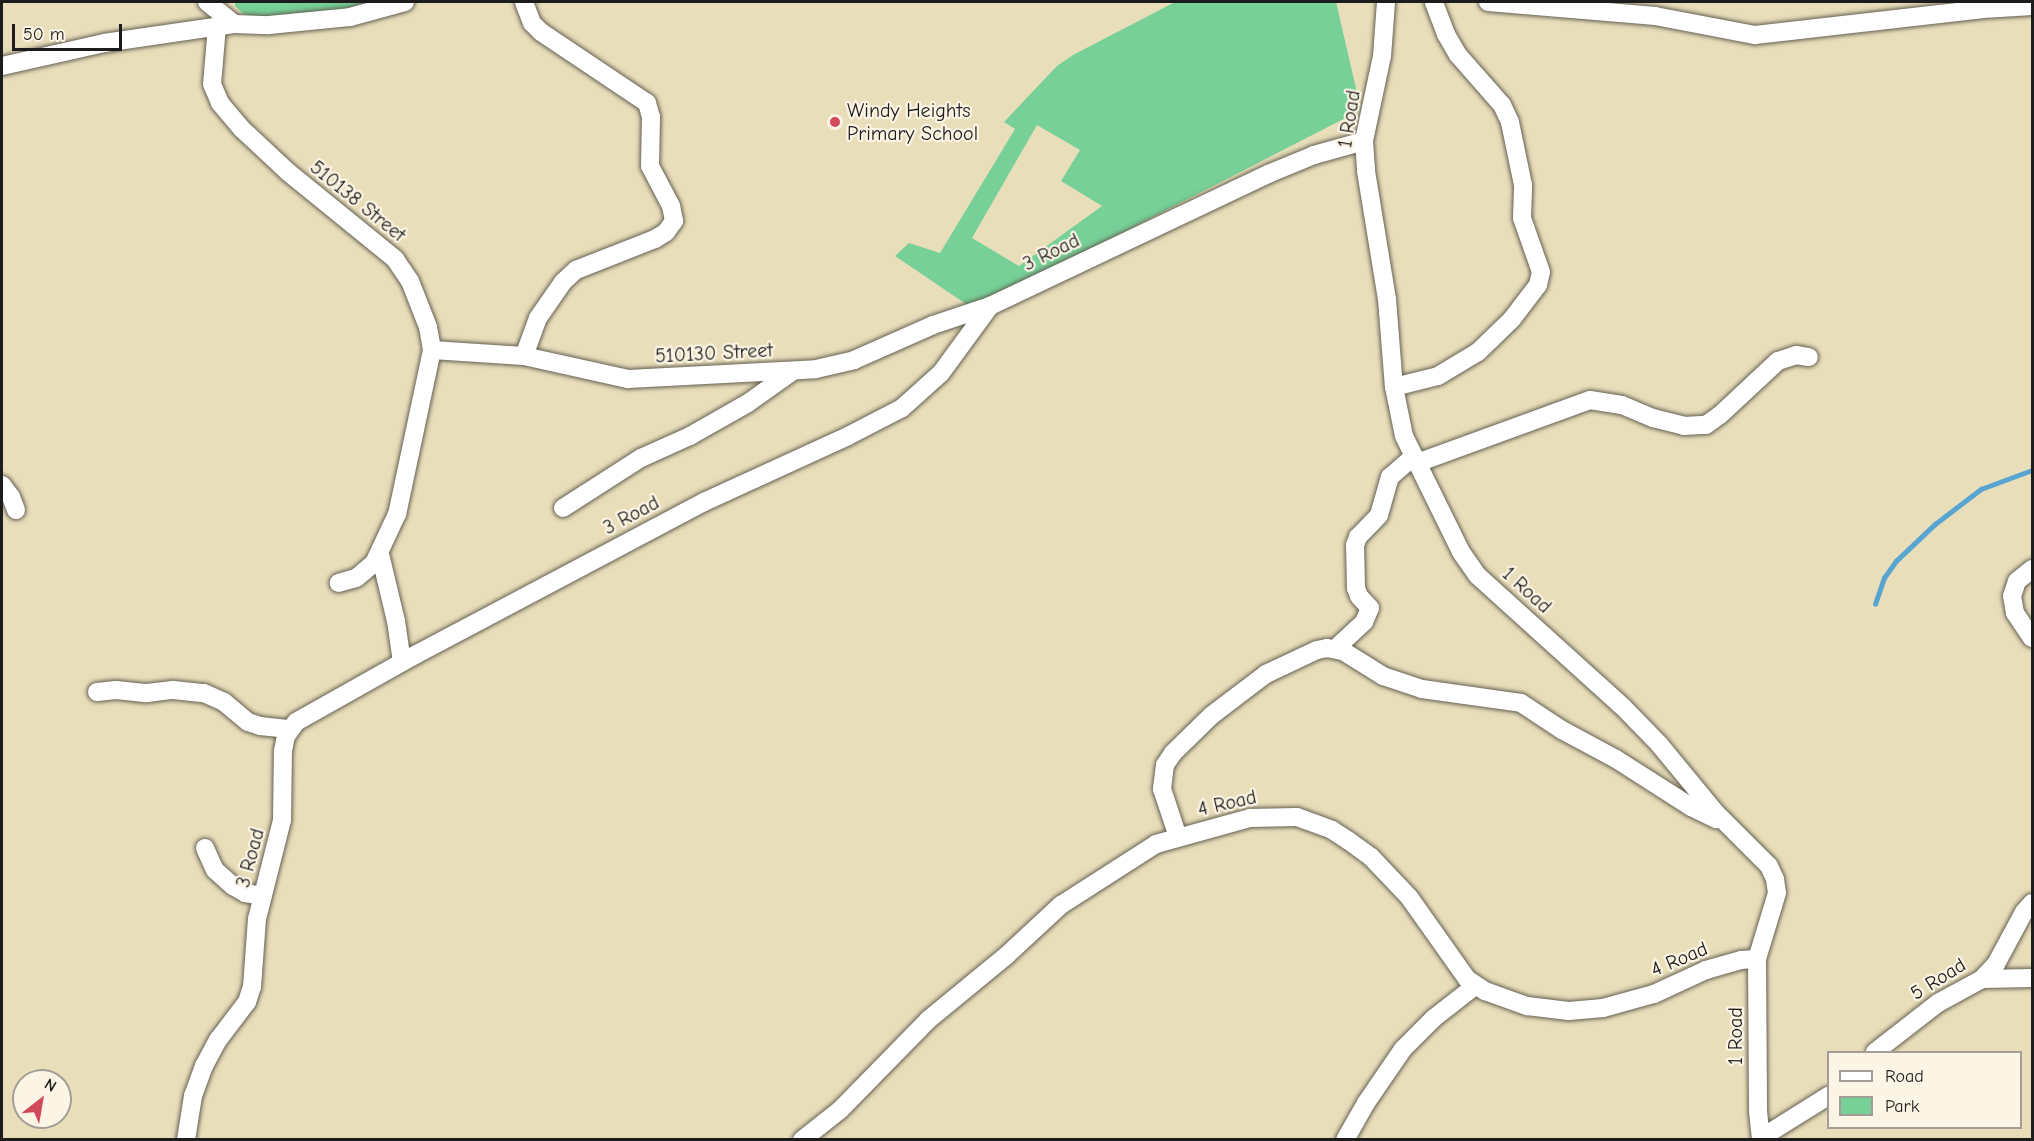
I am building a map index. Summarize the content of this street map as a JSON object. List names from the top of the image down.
{
  "streets": {
    "street": [
      "1 Road",
      "510138 Street",
      "3 Road",
      "510130 Street",
      "4 Road",
      "5 Road"
    ]
  },
  "crossings": [
    ["1 Road", "3 Road"],
    ["1 Road", "4 Road"],
    ["510138 Street", "510130 Street"],
    ["3 Road", "510130 Street"]
  ],
  "places": ["Windy Heights Primary School"],
  "legend": ["Road", "Park"],
  "scale_bar": "50 m",
  "north": "top right"
}
